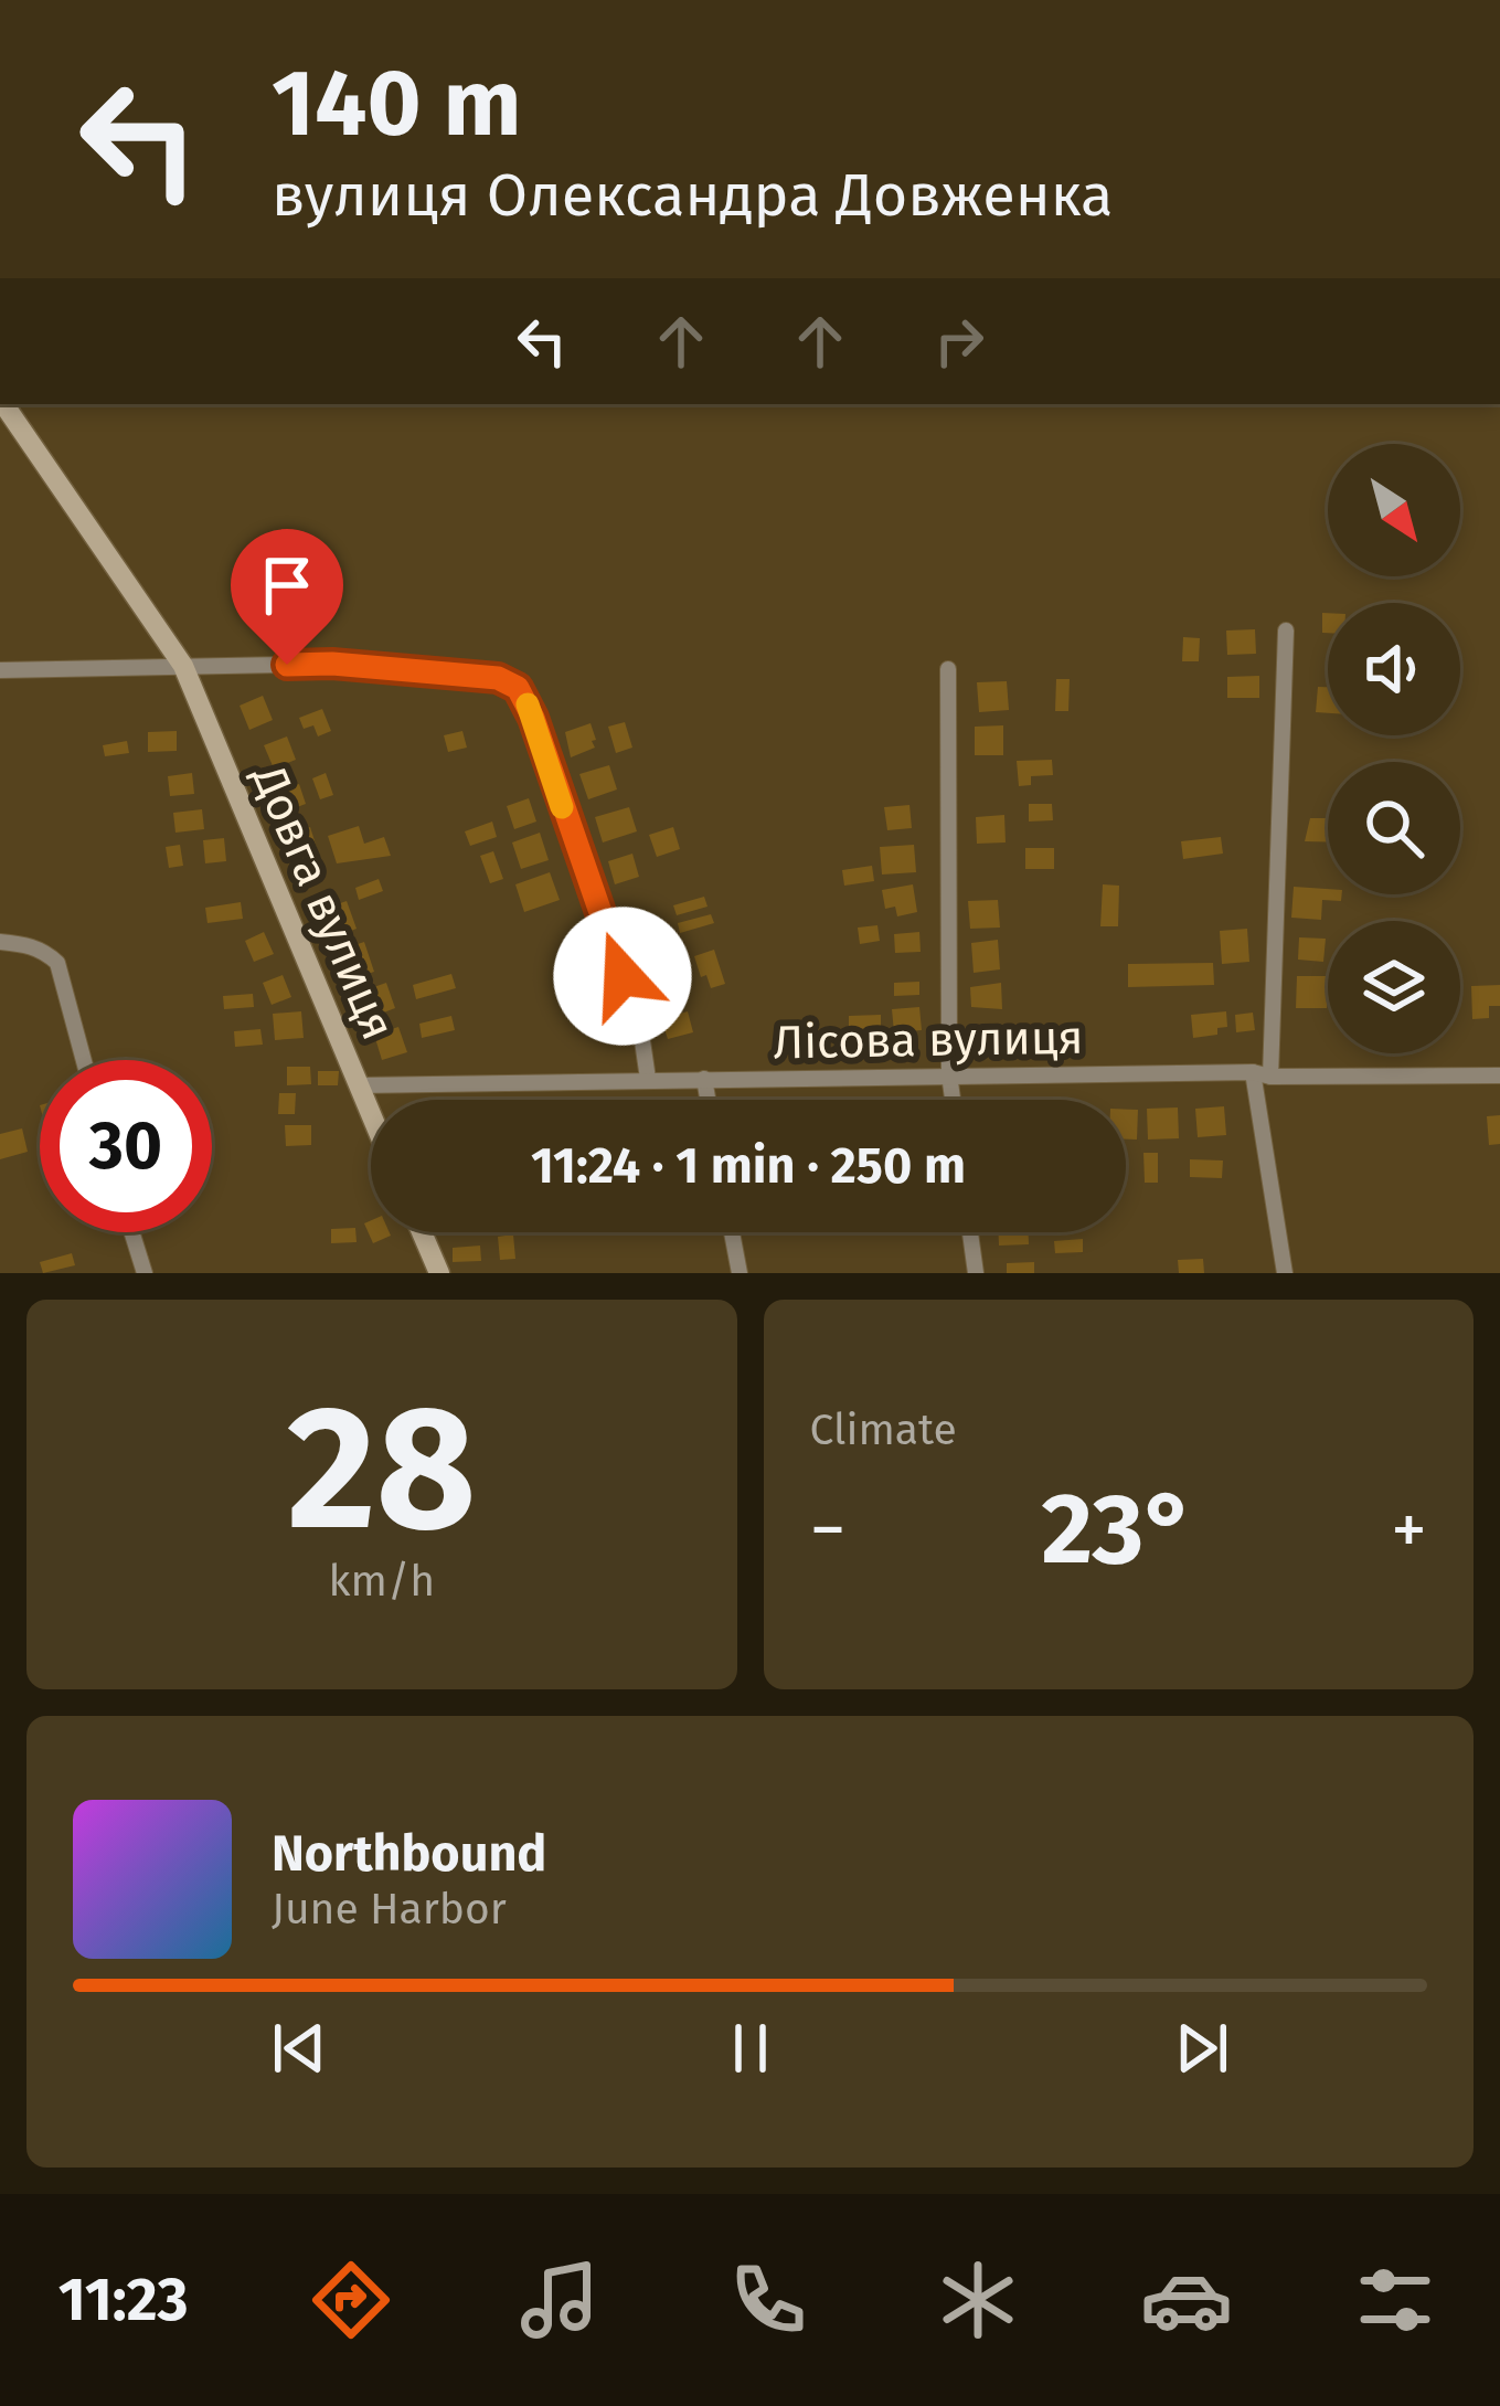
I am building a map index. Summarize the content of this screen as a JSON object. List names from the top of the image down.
{
  "streets": {
    "street": ["Довга вулиця", "Лісова вулиця"]
  },
  "crossings": [
    ["Довга вулиця", "Лісова вулиця"]
  ],
  "north": "bottom right",
  "page": {
    "turn": ["140 m", "вулиця Олександра Довженка"],
    "limit": "30",
    "trip": "11:24 · 1 min · 250 m",
    "tile": [
      ["28", "km/h"],
      "Climate"
    ],
    "heat": ["−", "23°", "+"],
    "song": ["Northbound", "June Harbor"],
    "tabs": "11:23"
  }
}
